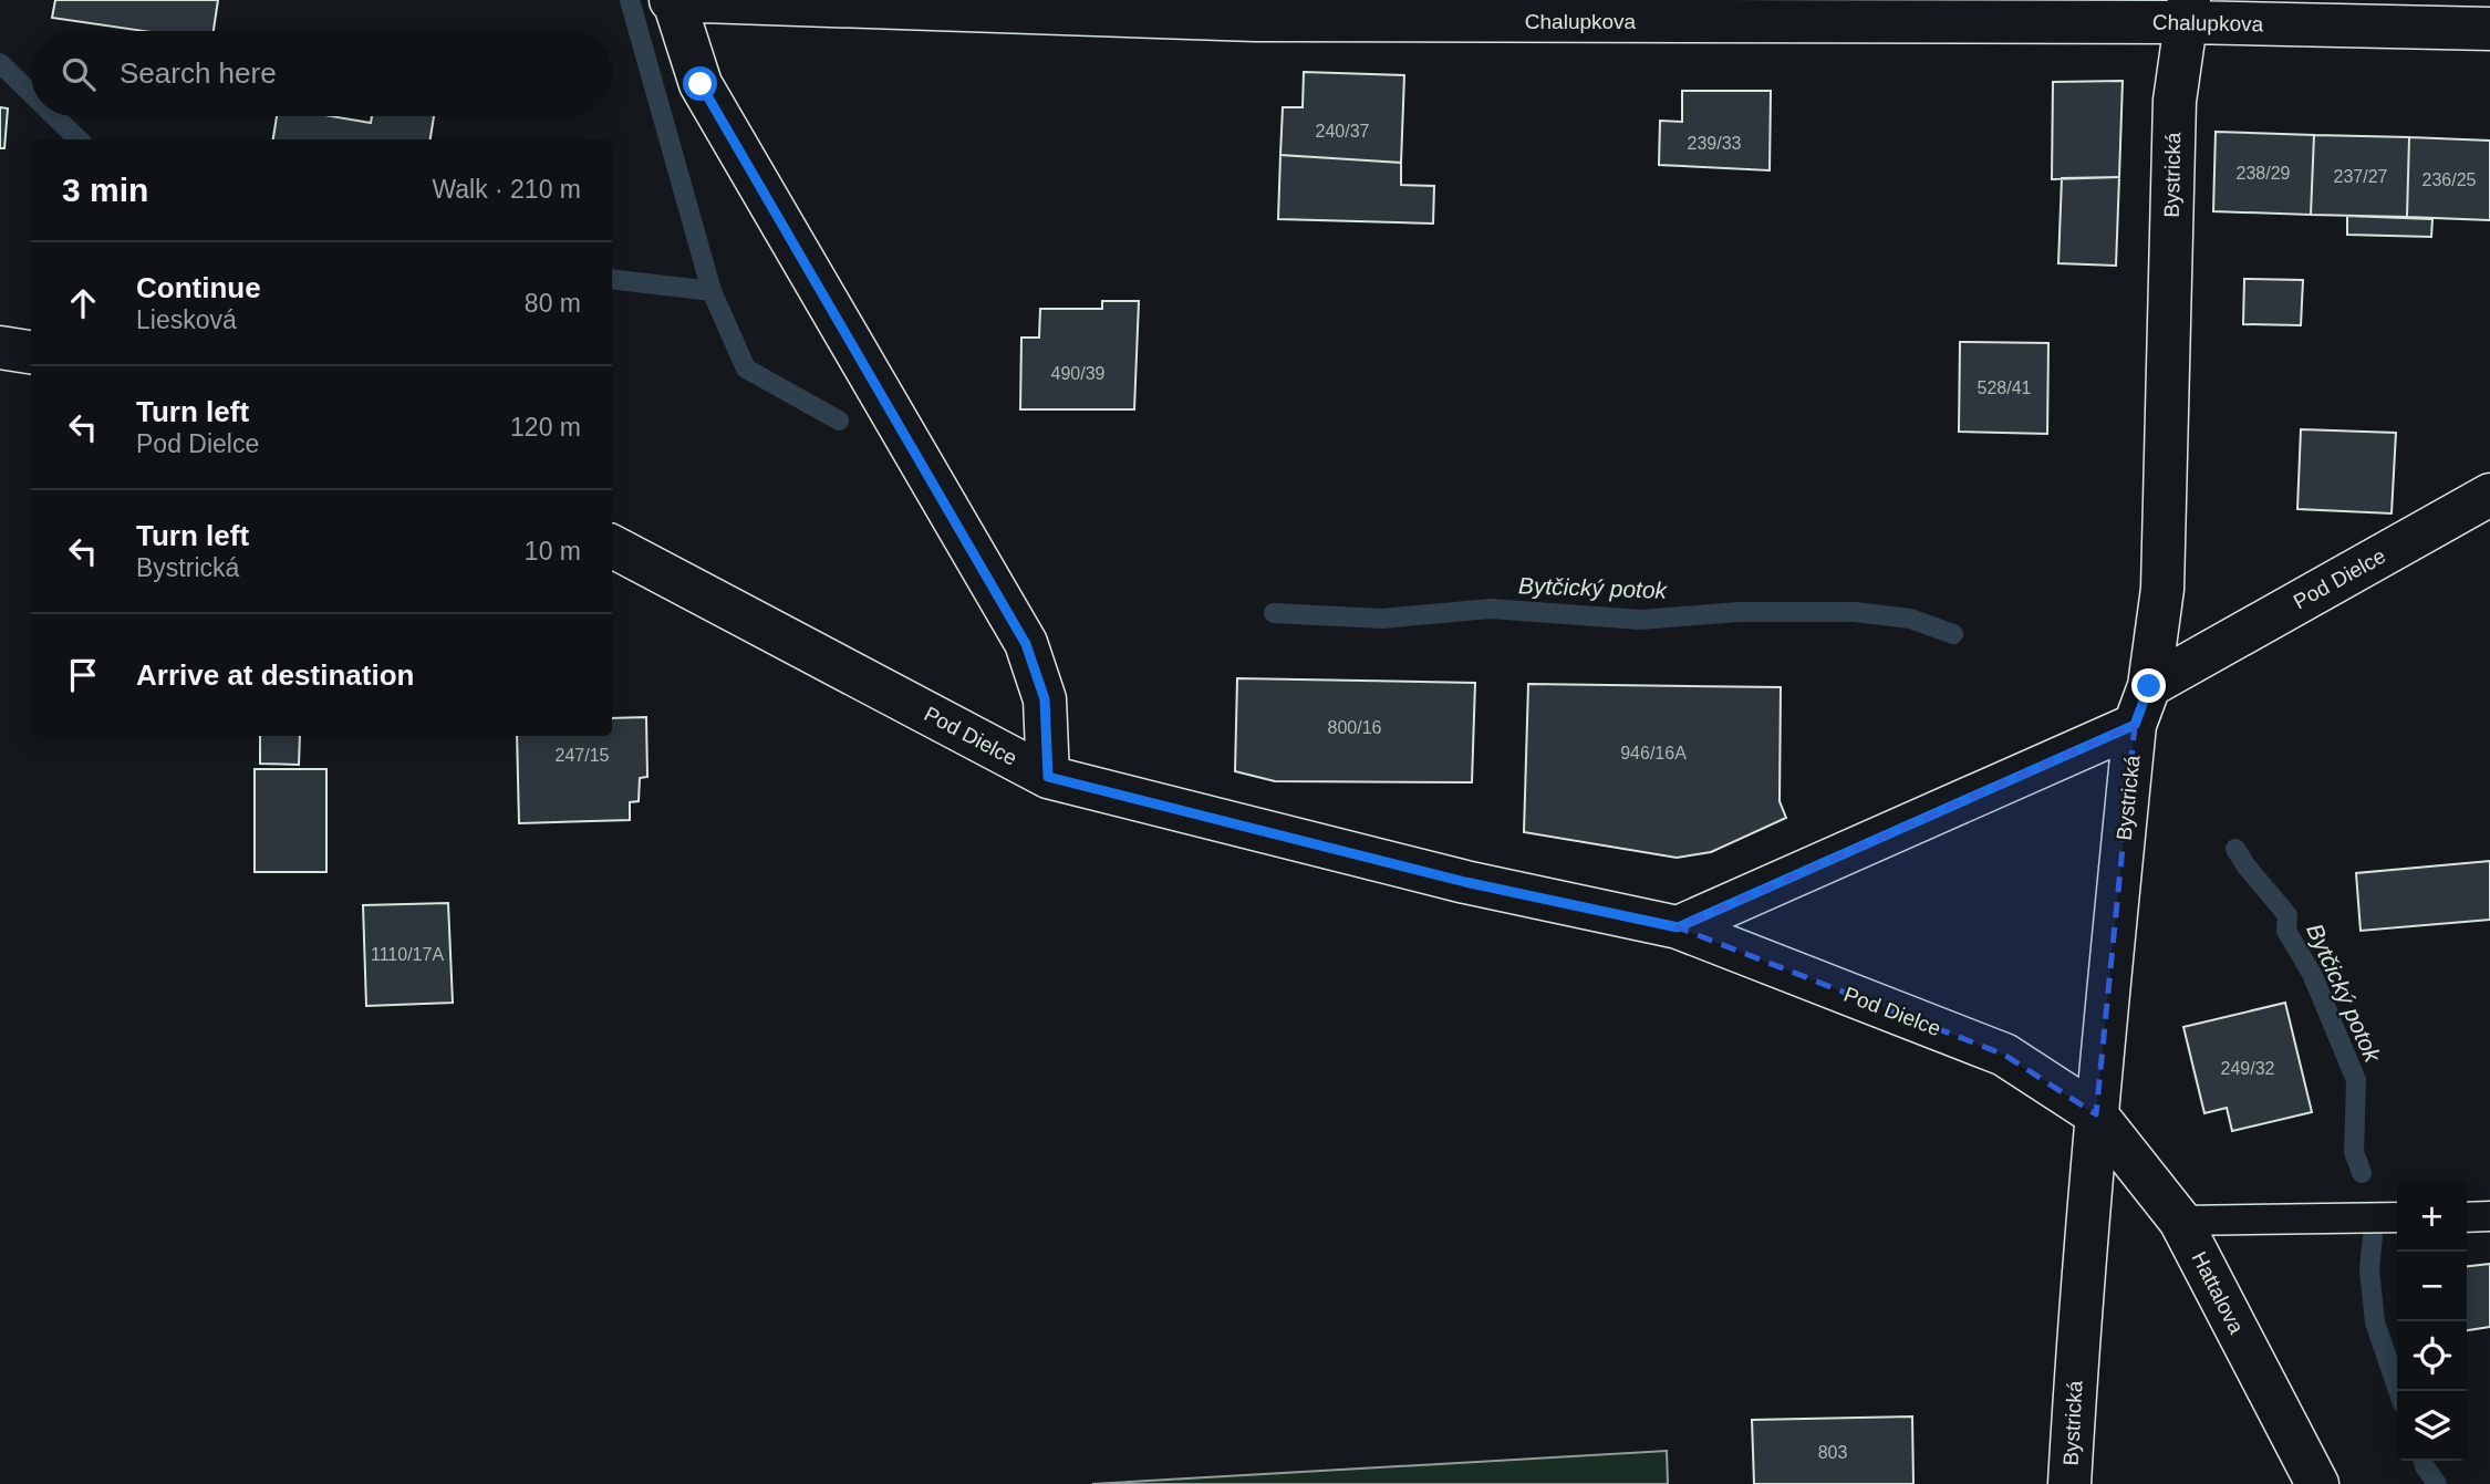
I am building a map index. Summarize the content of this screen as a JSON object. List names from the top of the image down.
{
  "streets": {
    "street": [
      "Chalupkova",
      "Bystrická",
      "Pod Dielce",
      "Hattalova"
    ]
  },
  "crossings": [
    ["Chalupkova", "Bystrická"],
    ["Bystrická", "Pod Dielce"],
    ["Bystrická", "Hattalova"],
    ["Pod Dielce", "Hattalova"]
  ],
  "water": ["Bytčický potok"],
  "house_numbers": [
    "240/37",
    "239/33",
    "238/29",
    "237/27",
    "236/25",
    "490/39",
    "528/41",
    "800/16",
    "946/16A",
    "247/15",
    "1110/17A",
    "249/32",
    "803"
  ],
  "page": {
    "search": "Search here",
    "heading": ["3 min", "Walk · 210 m"],
    "list": [
      ["Continue", "Liesková", "80 m"],
      ["Turn left", "Pod Dielce", "120 m"],
      ["Turn left", "Bystrická", "10 m"],
      "Arrive at destination"
    ],
    "map_buttons": ["+", "−"]
  }
}
